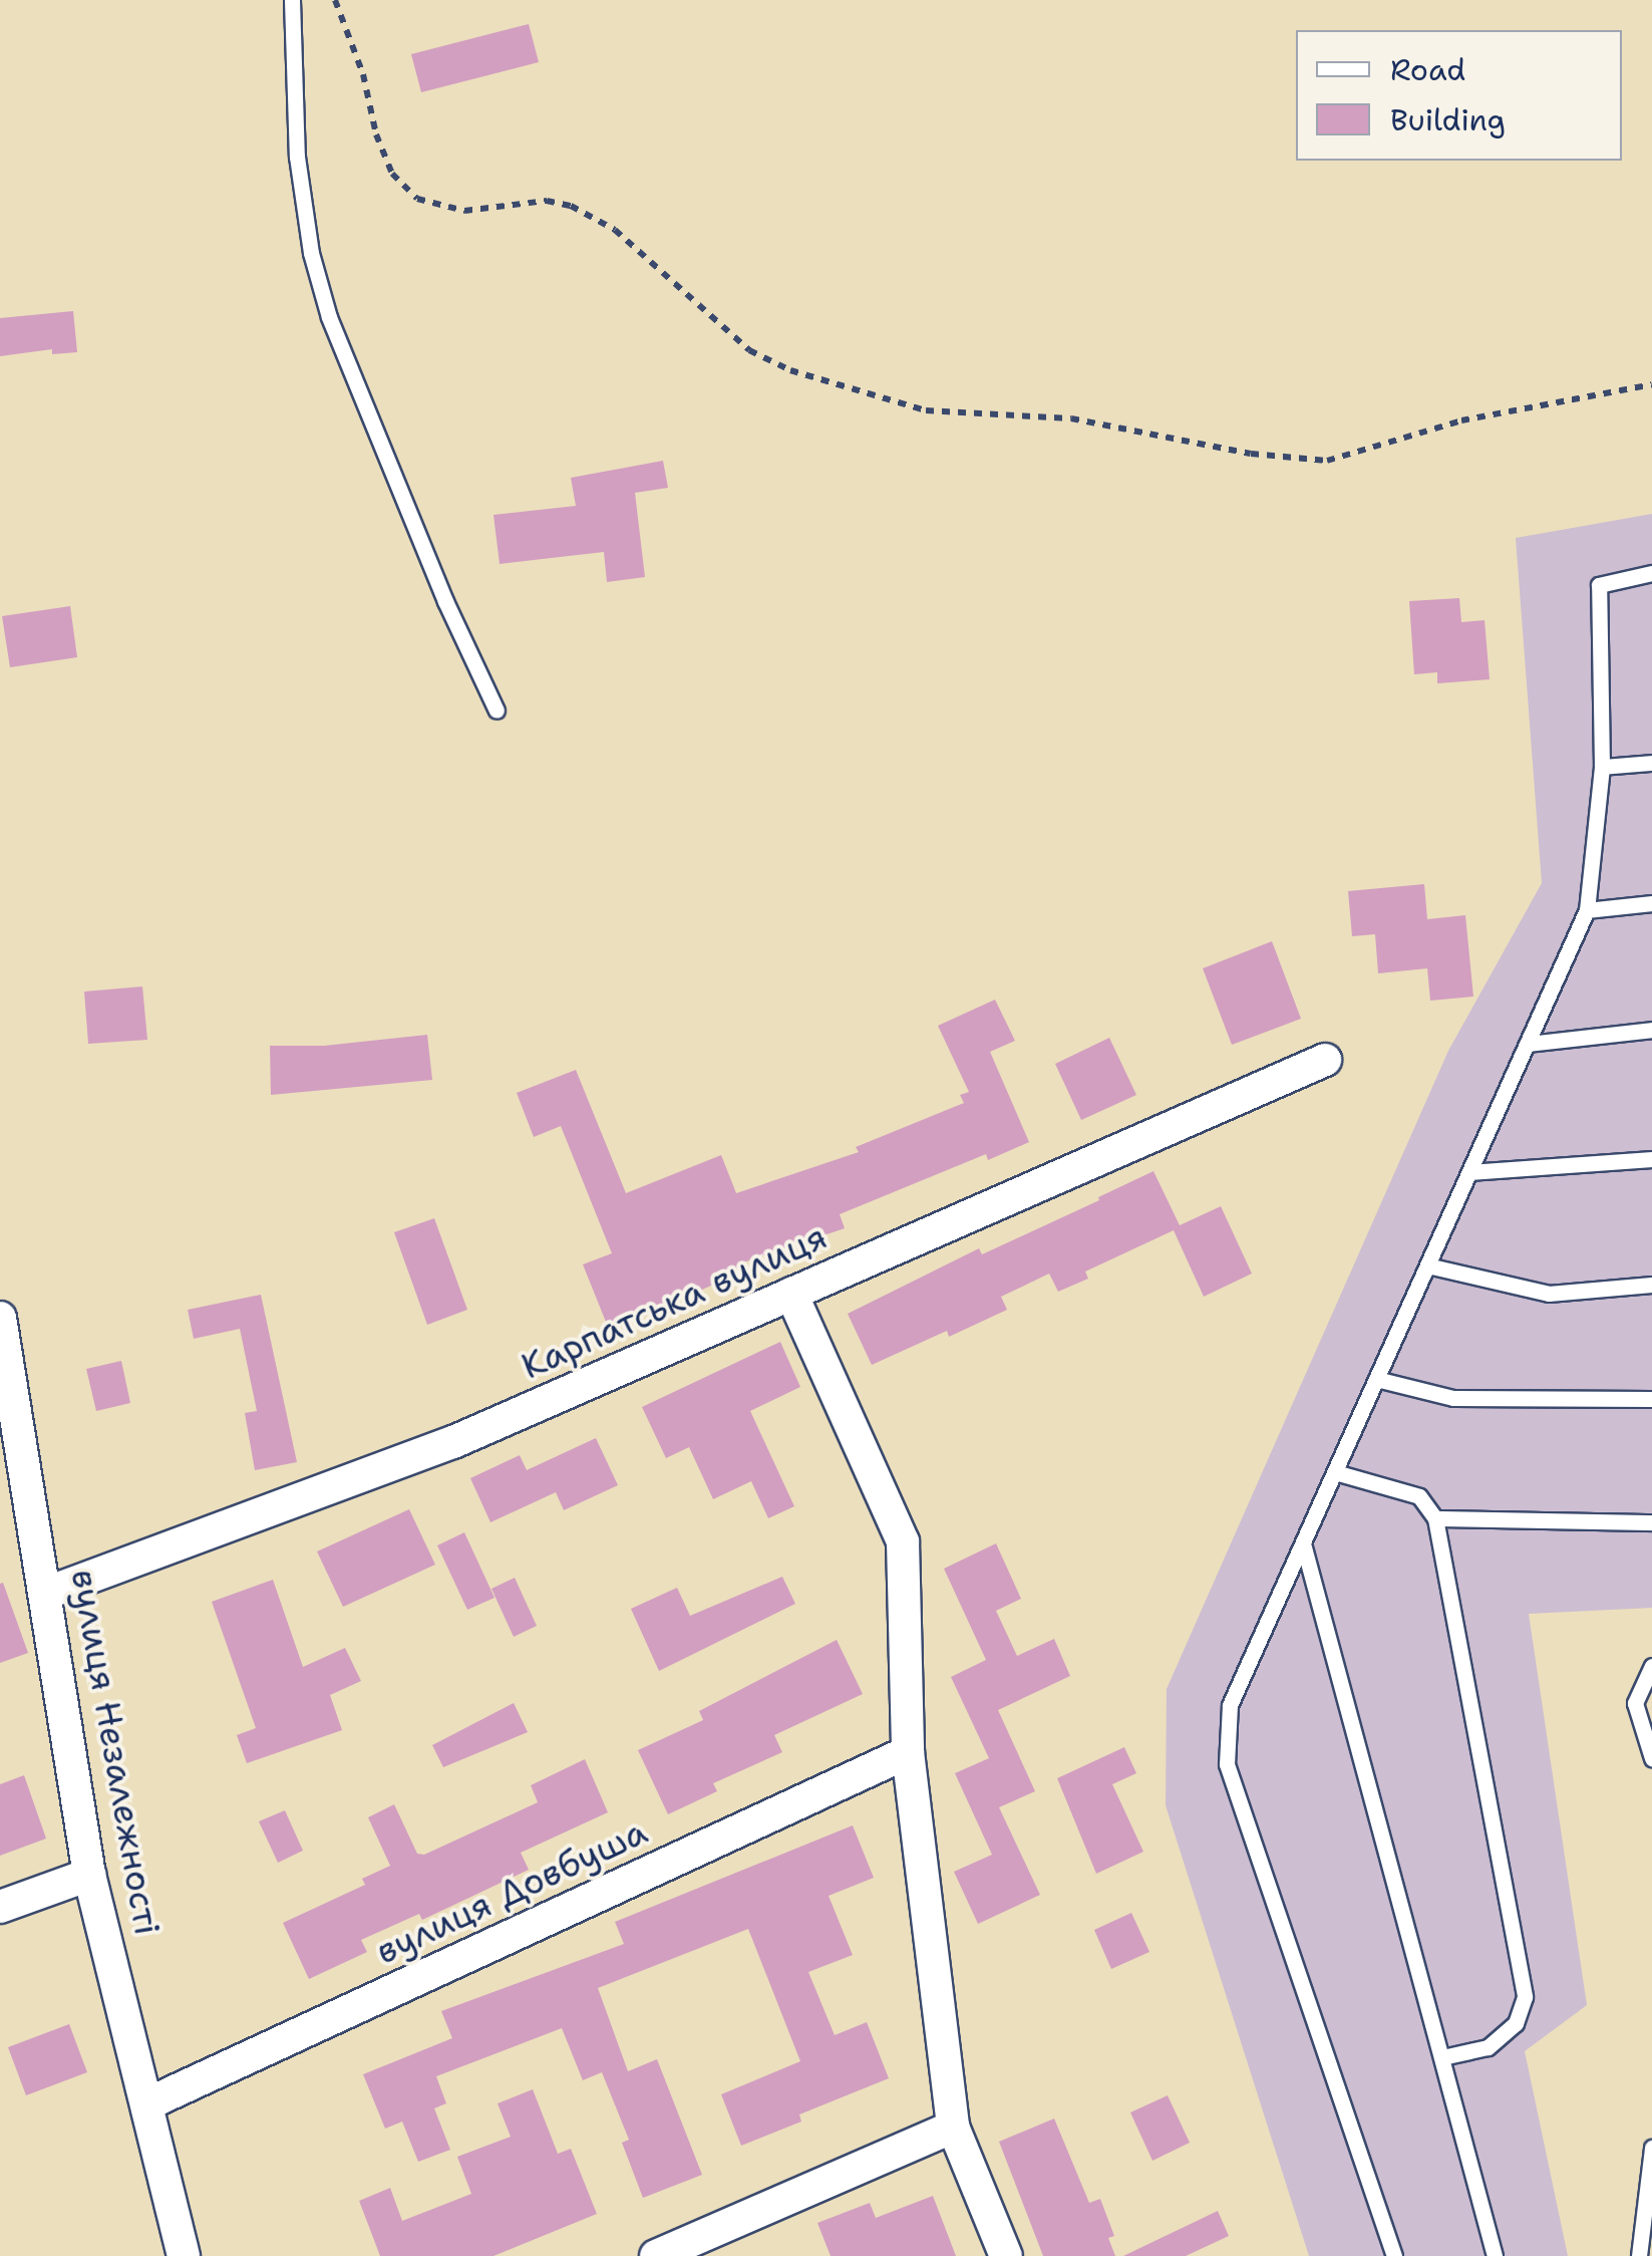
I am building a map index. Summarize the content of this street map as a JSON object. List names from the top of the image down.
{
  "streets": {
    "street": ["Карпатська вулиця", "вулиця Незалежності", "вулиця Довбуша"]
  },
  "crossings": [
    ["Карпатська вулиця", "вулиця Незалежності"],
    ["вулиця Незалежності", "вулиця Довбуша"]
  ],
  "legend": ["Road", "Building"]
}
